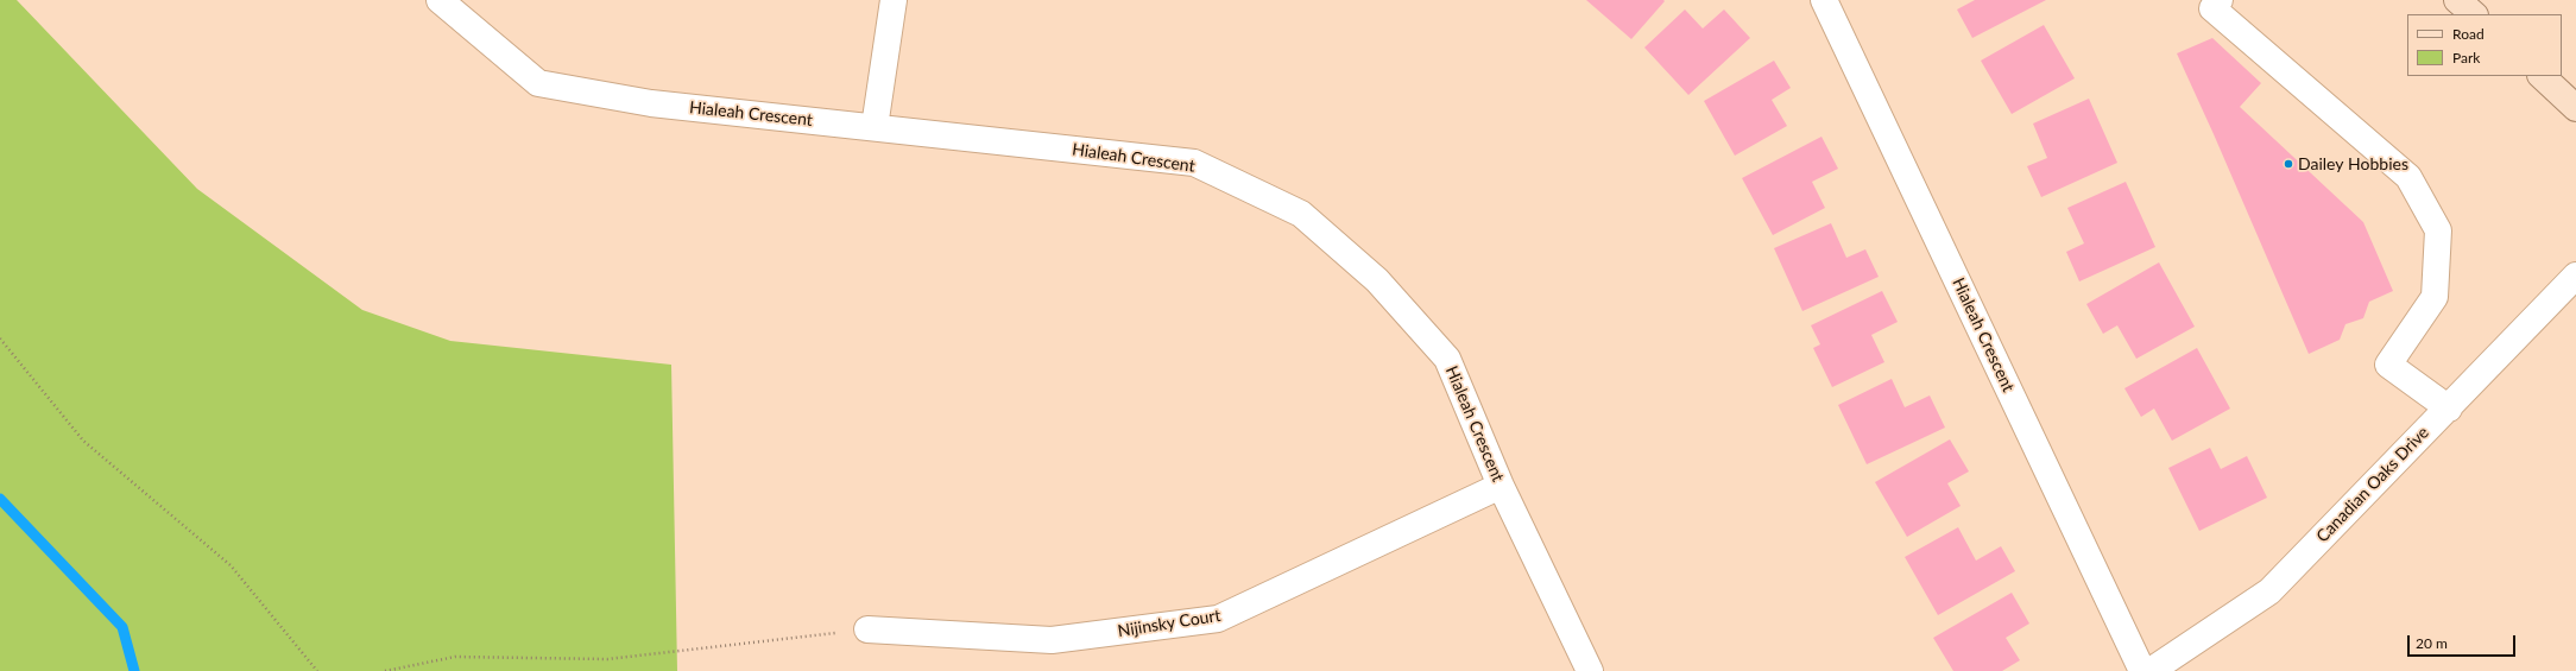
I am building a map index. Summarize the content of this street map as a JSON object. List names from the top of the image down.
{
  "streets": {
    "street": ["Hialeah Crescent", "Canadian Oaks Drive", "Nijinsky Court"]
  },
  "crossings": [
    ["Hialeah Crescent", "Nijinsky Court"]
  ],
  "places": ["Dailey Hobbies"],
  "legend": ["Road", "Park"],
  "scale_bar": "20 m"
}
